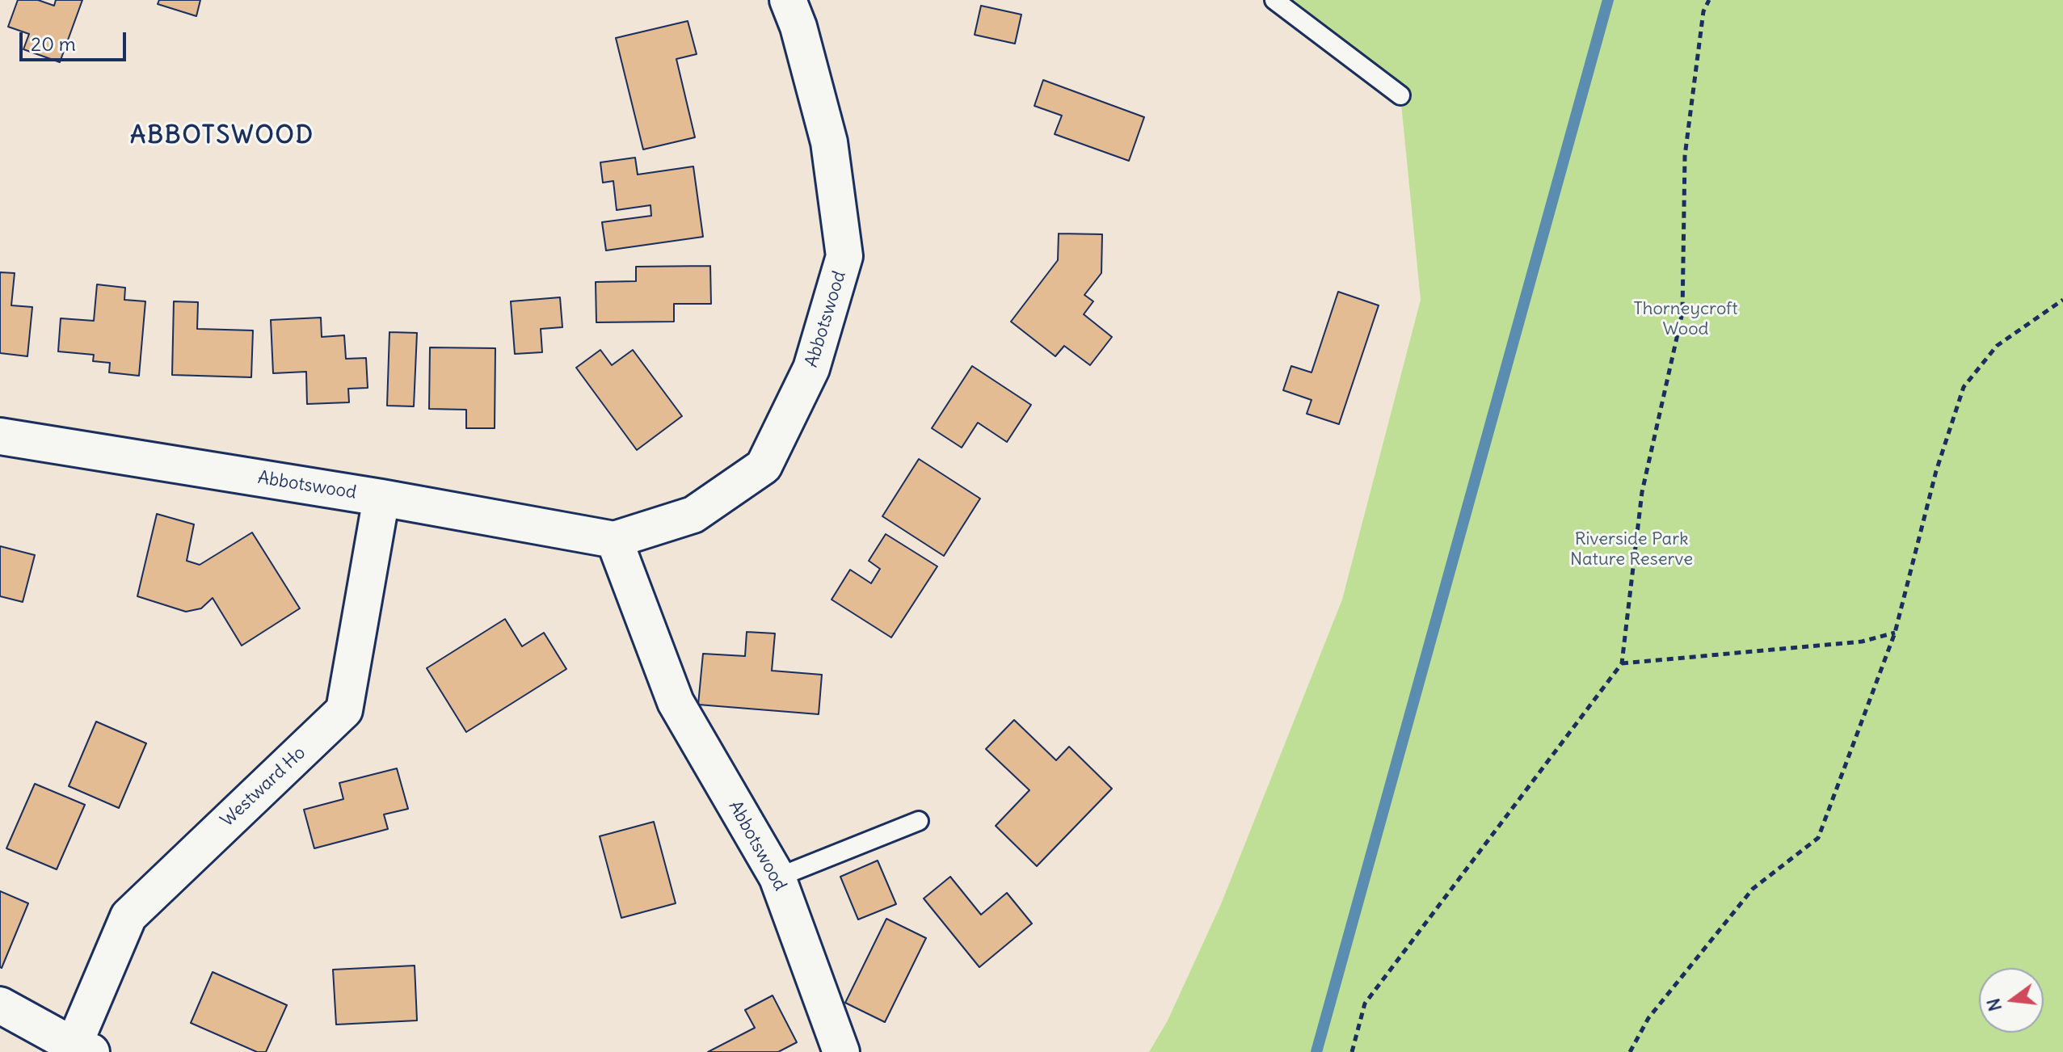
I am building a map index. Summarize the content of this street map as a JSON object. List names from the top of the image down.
{
  "streets": {
    "street": ["Abbotswood", "Westward Ho"]
  },
  "crossings": [
    ["Abbotswood", "Westward Ho"]
  ],
  "districts": ["ABBOTSWOOD"],
  "parks": ["Thorneycroft Wood", "Riverside Park Nature Reserve"],
  "scale_bar": "20 m",
  "north": "left"
}
